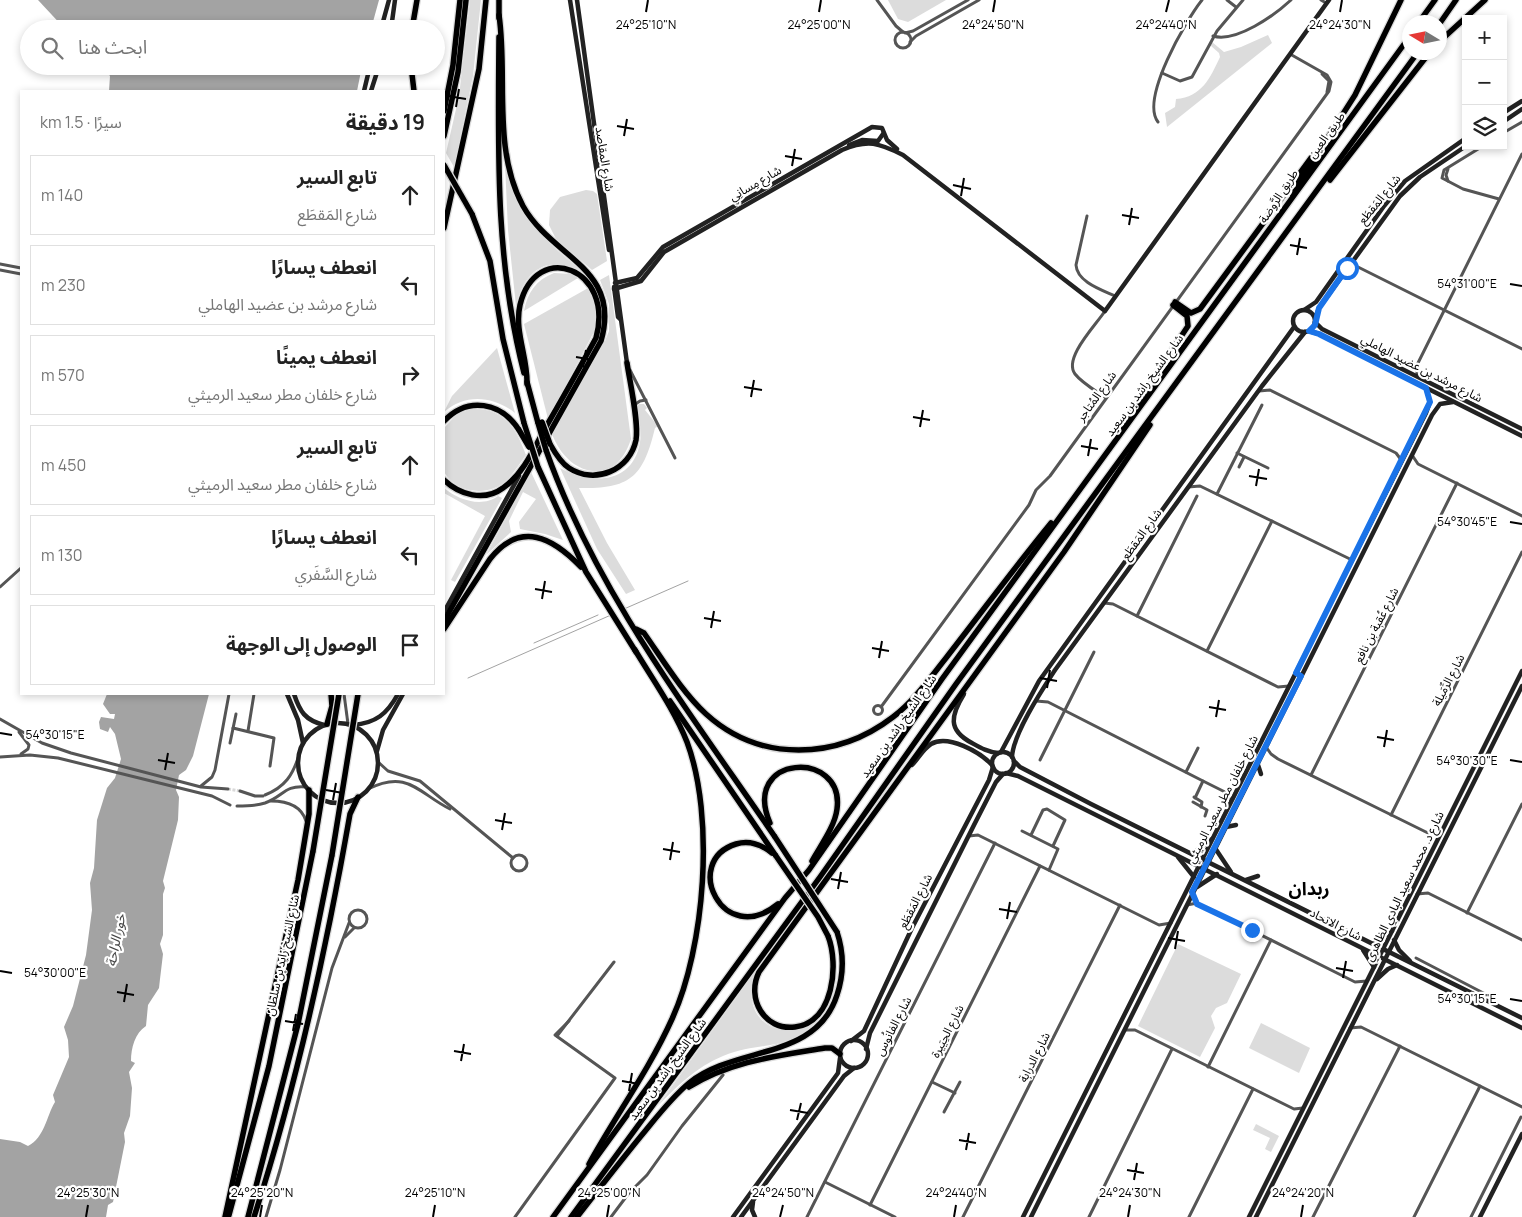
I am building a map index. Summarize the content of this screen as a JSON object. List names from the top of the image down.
{
  "streets": {
    "highway": [
      "طريق العين",
      "طريق الرَّوضة",
      "شارع الشيخ راشد بن سعيد",
      "شارع الشيخ زايد بن سلطان"
    ],
    "street": [
      "شارع المقاصد",
      "شارع مِسانِي",
      "شارع المَقطَع",
      "شارع مرشد بن عضيد الهاملي",
      "شارع المُتاجر",
      "شارع عُقبة بن نافع",
      "شارع الرِّمَيلة",
      "شارع خلفان مطر سعيد الرميثي",
      "شارع د. محمد سعيد البادي الظاهري",
      "شارع الاتحاد",
      "شارع الفانُوس",
      "شارع الحِيَيرة",
      "شارع الدرابة"
    ]
  },
  "crossings": [
    ["طريق العين", "طريق الرَّوضة"],
    ["طريق العين", "شارع الشيخ راشد بن سعيد"],
    ["شارع المقاصد", "شارع مِسانِي"],
    ["طريق الرَّوضة", "شارع الشيخ راشد بن سعيد"],
    ["شارع المَقطَع", "شارع مرشد بن عضيد الهاملي"],
    ["شارع المَقطَع", "شارع الاتحاد"],
    ["شارع مرشد بن عضيد الهاملي", "شارع خلفان مطر سعيد الرميثي"],
    ["شارع خلفان مطر سعيد الرميثي", "شارع الاتحاد"],
    ["شارع د. محمد سعيد البادي الظاهري", "شارع الاتحاد"]
  ],
  "districts": ["ربدان"],
  "water": ["خور الراحة"],
  "north": "left",
  "page": {
    "map_buttons": ["+", "−"],
    "search": "ابحث هنا",
    "heading": ["19 دقيقة", "سيرًا · 1.5 km"],
    "list": [
      ["تابع السير", "شارع المَقطَع", "140 m"],
      ["انعطف يسارًا", "شارع مرشد بن عضيد الهاملي", "230 m"],
      ["انعطف يمينًا", "شارع خلفان مطر سعيد الرميثي", "570 m"],
      ["تابع السير", "شارع خلفان مطر سعيد الرميثي", "450 m"],
      ["انعطف يسارًا", "شارع السَّفَري", "130 m"],
      "الوصول إلى الوجهة"
    ]
  },
  "coordinates": [
    "24°25'10\"N",
    "24°25'00\"N",
    "24°24'50\"N",
    "24°24'40\"N",
    "24°24'30\"N",
    "54°31'00\"E",
    "54°30'45\"E",
    "54°30'15\"E",
    "54°30'30\"E",
    "54°30'00\"E",
    "24°25'30\"N",
    "24°25'20\"N",
    "24°24'20\"N"
  ]
}
